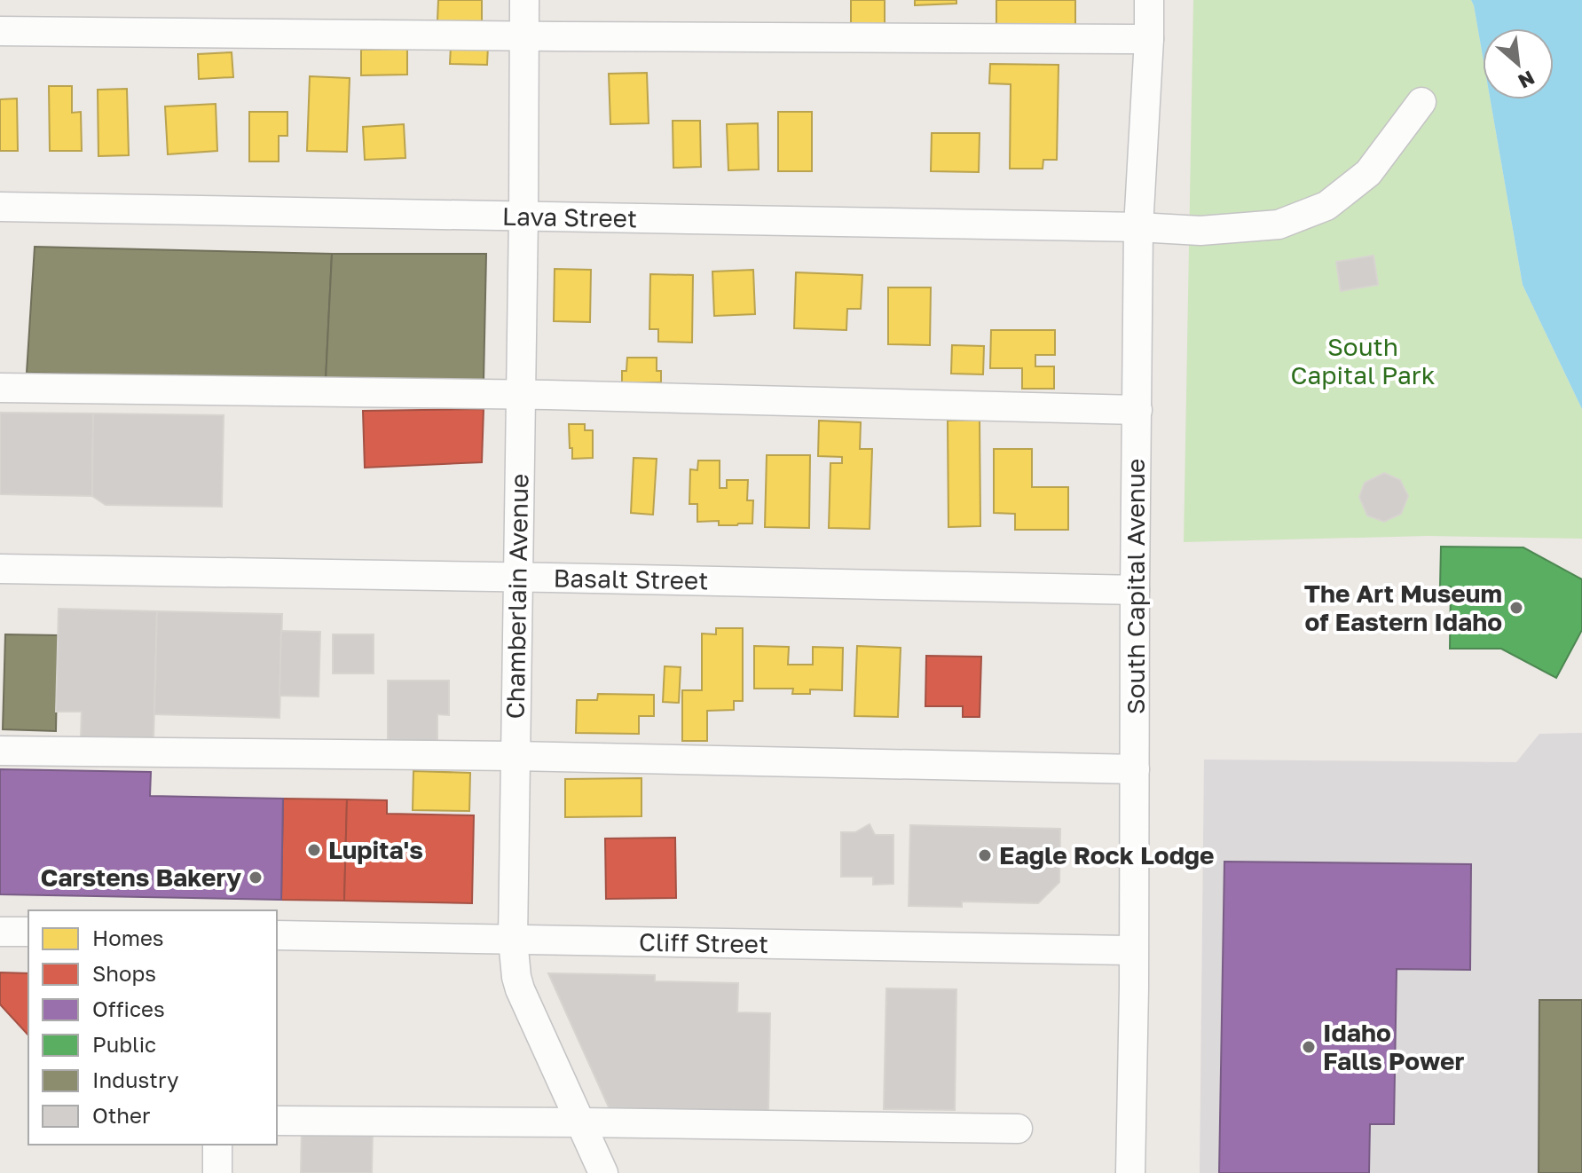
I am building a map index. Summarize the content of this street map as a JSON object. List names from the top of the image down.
{
  "streets": {
    "street": [
      "Lava Street",
      "Basalt Street",
      "South Capital Avenue",
      "Chamberlain Avenue",
      "Cliff Street"
    ]
  },
  "crossings": [
    ["Lava Street", "South Capital Avenue"],
    ["Lava Street", "Chamberlain Avenue"],
    ["Basalt Street", "South Capital Avenue"],
    ["Basalt Street", "Chamberlain Avenue"],
    ["South Capital Avenue", "Cliff Street"],
    ["Chamberlain Avenue", "Cliff Street"]
  ],
  "parks": ["South Capital Park"],
  "places": [
    "The Art Museum of Eastern Idaho",
    "Lupita's",
    "Eagle Rock Lodge",
    "Carstens Bakery",
    "Idaho Falls Power"
  ],
  "legend": [
    "Homes",
    "Shops",
    "Offices",
    "Public",
    "Industry",
    "Other"
  ],
  "north": "bottom right"
}
